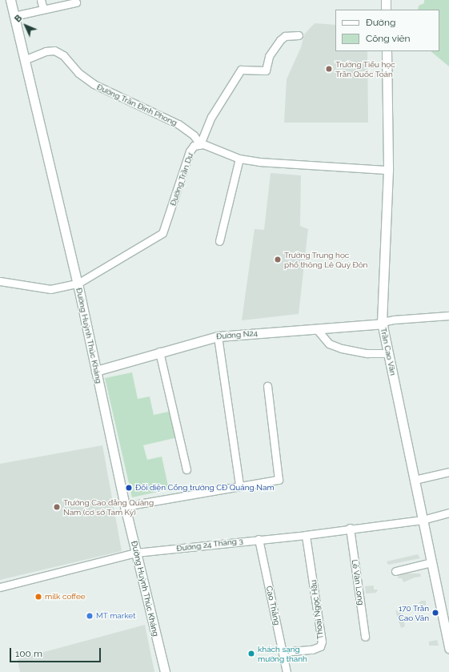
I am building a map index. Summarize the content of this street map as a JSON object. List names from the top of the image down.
{
  "streets": {
    "street": [
      "Đường Trần Đình Phong",
      "Đường Trần Dư",
      "Đường N24",
      "Đường Huỳnh Thúc Kháng",
      "Trần Cao Vân",
      "Đường 24 Tháng 3",
      "Lê Văn Long",
      "Cao Thắng",
      "Thoại Ngọc Hầu"
    ]
  },
  "crossings": [
    ["Đường Trần Đình Phong", "Đường Trần Dư"],
    ["Đường Trần Đình Phong", "Đường Huỳnh Thúc Kháng"],
    ["Đường Trần Dư", "Đường Huỳnh Thúc Kháng"],
    ["Đường Trần Dư", "Trần Cao Vân"],
    ["Đường N24", "Đường Huỳnh Thúc Kháng"],
    ["Đường N24", "Trần Cao Vân"],
    ["Đường Huỳnh Thúc Kháng", "Đường 24 Tháng 3"],
    ["Trần Cao Vân", "Đường 24 Tháng 3"],
    ["Đường 24 Tháng 3", "Lê Văn Long"],
    ["Đường 24 Tháng 3", "Cao Thắng"],
    ["Đường 24 Tháng 3", "Thoại Ngọc Hầu"],
    ["Cao Thắng", "Thoại Ngọc Hầu"]
  ],
  "places": [
    "Trường Tiểu học Trần Quốc Toản",
    "Trường Trung học phổ thông Lê Quý Đôn",
    "Đối diện Cổng trường CĐ Quảng Nam",
    "Trường Cao đẳng Quảng Nam (cơ sở Tam Kỳ)",
    "milk coffee",
    "170 Trần Cao Vân",
    "MT market",
    "khách sạng mường thanh"
  ],
  "legend": ["Đường", "Công viên"],
  "scale_bar": "100 m",
  "north": "top left"
}
